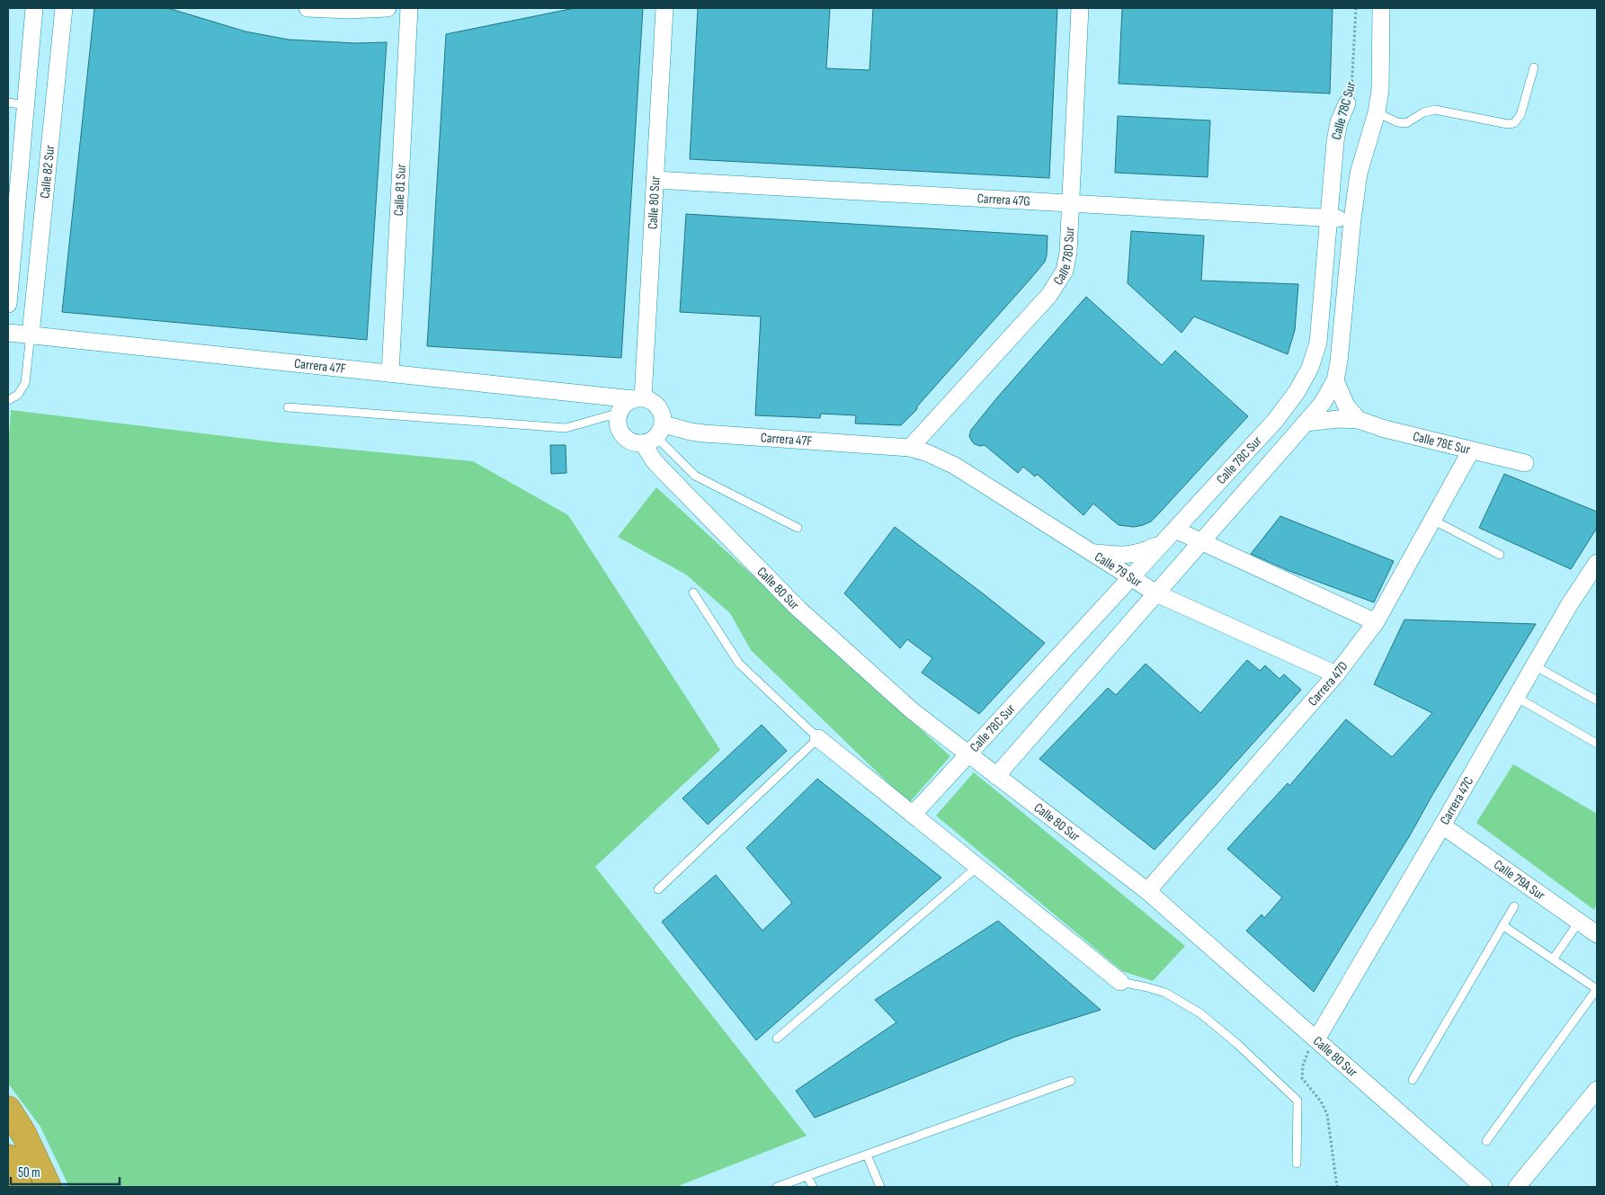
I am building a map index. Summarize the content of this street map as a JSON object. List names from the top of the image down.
{
  "streets": {
    "street": [
      "Calle 78C Sur",
      "Calle 82 Sur",
      "Calle 81 Sur",
      "Carrera 47G",
      "Calle 80 Sur",
      "Calle 78D Sur",
      "Carrera 47F",
      "Calle 78E Sur",
      "Calle 79 Sur",
      "Carrera 47D",
      "Carrera 47C",
      "Calle 79A Sur"
    ]
  },
  "crossings": [
    ["Calle 78C Sur", "Carrera 47G"],
    ["Calle 78C Sur", "Calle 80 Sur"],
    ["Calle 78C Sur", "Calle 78E Sur"],
    ["Calle 78C Sur", "Calle 79 Sur"],
    ["Calle 82 Sur", "Carrera 47F"],
    ["Calle 81 Sur", "Carrera 47F"],
    ["Carrera 47G", "Calle 80 Sur"],
    ["Carrera 47G", "Calle 78D Sur"],
    ["Calle 80 Sur", "Carrera 47F"],
    ["Calle 80 Sur", "Carrera 47D"],
    ["Calle 80 Sur", "Carrera 47C"],
    ["Calle 78D Sur", "Carrera 47F"],
    ["Calle 78D Sur", "Calle 79 Sur"],
    ["Carrera 47F", "Calle 79 Sur"],
    ["Calle 78E Sur", "Carrera 47D"],
    ["Calle 79 Sur", "Carrera 47D"],
    ["Carrera 47C", "Calle 79A Sur"]
  ],
  "scale_bar": "50 m"
}
